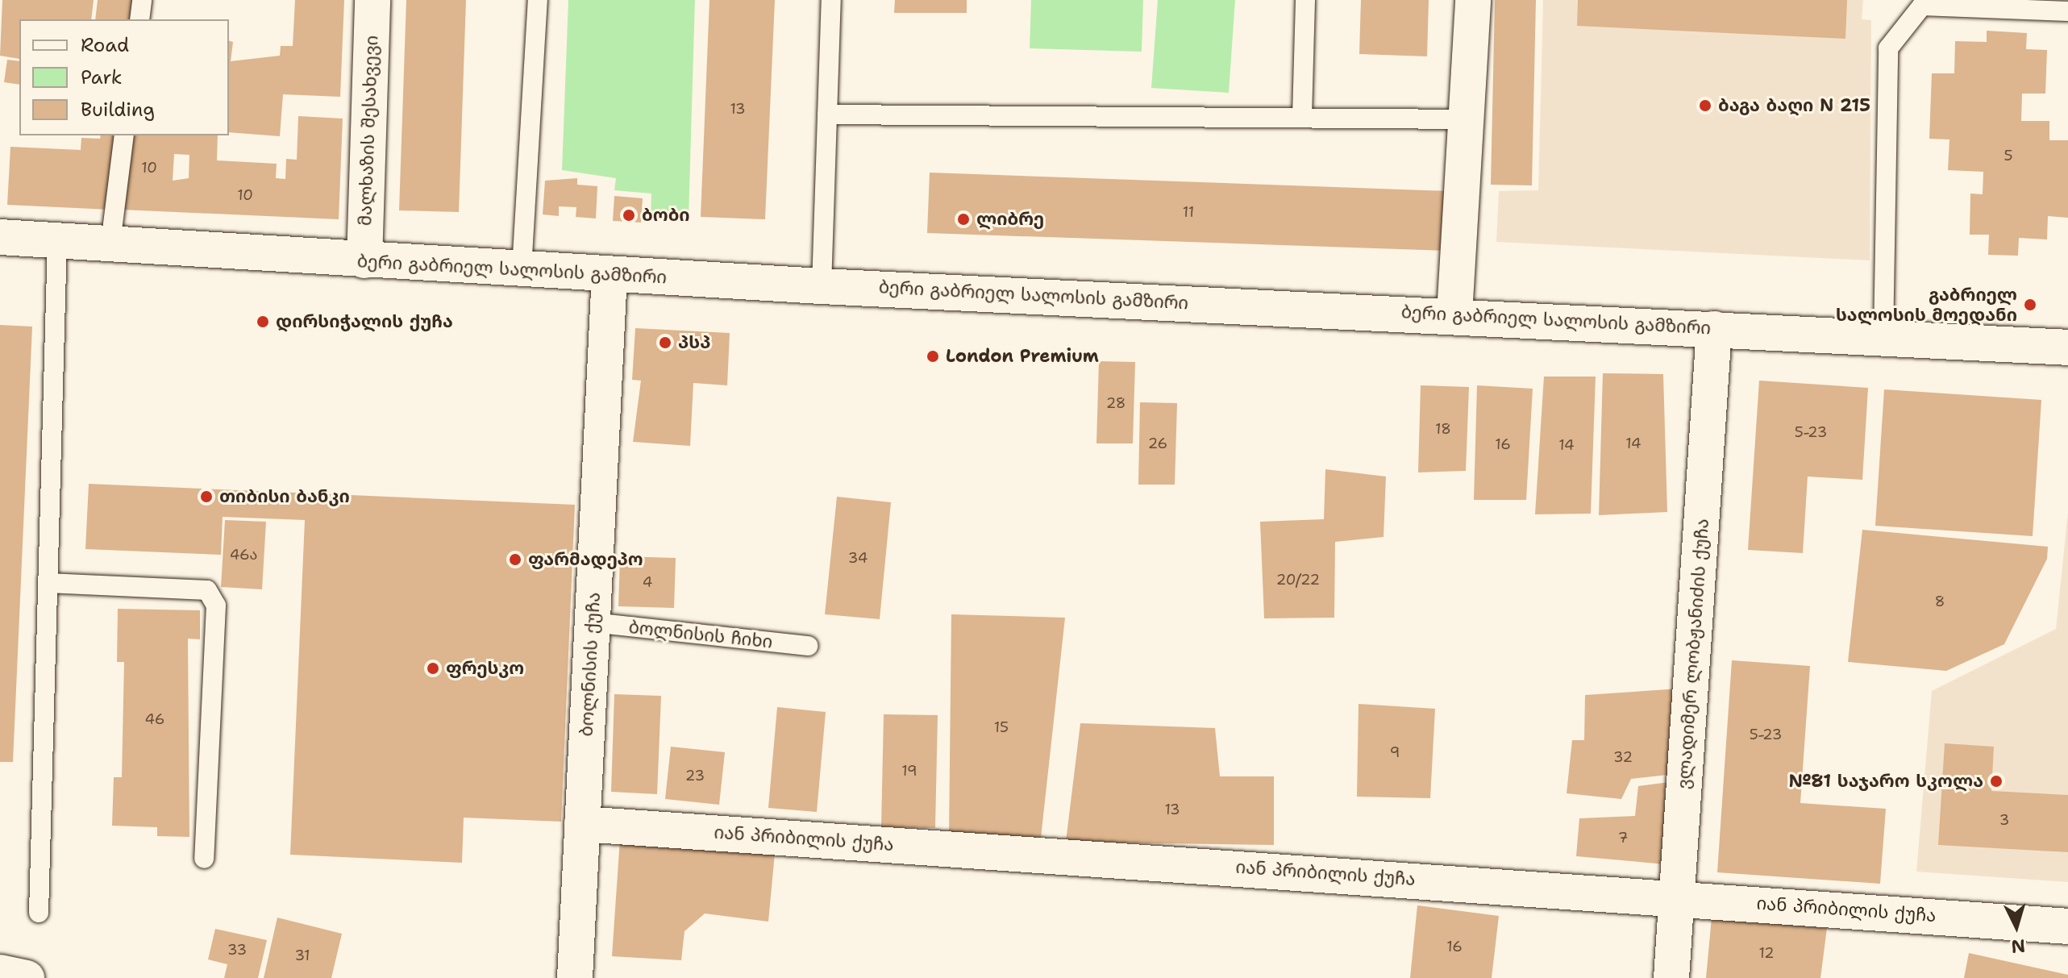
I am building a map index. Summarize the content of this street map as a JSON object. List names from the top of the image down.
{
  "streets": {
    "street": [
      "მალხაზის შესახვევი",
      "ბერი გაბრიელ სალოსის გამზირი",
      "ვლადიმერ ლობჟანიძის ქუჩა",
      "ბოლნისის ქუჩა",
      "იან პრიბილის ქუჩა"
    ],
    "lane": ["ბოლნისის ჩიხი"]
  },
  "crossings": [
    ["მალხაზის შესახვევი", "ბერი გაბრიელ სალოსის გამზირი"],
    ["ბერი გაბრიელ სალოსის გამზირი", "ვლადიმერ ლობჟანიძის ქუჩა"],
    ["ბერი გაბრიელ სალოსის გამზირი", "ბოლნისის ქუჩა"],
    ["ბოლნისის ჩიხი", "ბოლნისის ქუჩა"],
    ["ვლადიმერ ლობჟანიძის ქუჩა", "იან პრიბილის ქუჩა"],
    ["ბოლნისის ქუჩა", "იან პრიბილის ქუჩა"]
  ],
  "places": [
    "ბაგა ბაღი N 215",
    "ბობი",
    "ლიბრე",
    "გაბრიელ სალოსის მოედანი",
    "დირსიჭალის ქუჩა",
    "პსპ",
    "London Premium",
    "თიბისი ბანკი",
    "ფარმადეპო",
    "ფრესკო",
    "№81 საჯარო სკოლა"
  ],
  "house_numbers": [
    "13",
    "5",
    "10",
    "10",
    "11",
    "28",
    "18",
    "5-23",
    "26",
    "14",
    "16",
    "14",
    "46ა",
    "34",
    "20/22",
    "4",
    "8",
    "46",
    "15",
    "5-23",
    "9",
    "32",
    "19",
    "23",
    "13",
    "3",
    "7",
    "16",
    "33",
    "12",
    "31"
  ],
  "legend": ["Road", "Park", "Building"],
  "north": "bottom"
}
